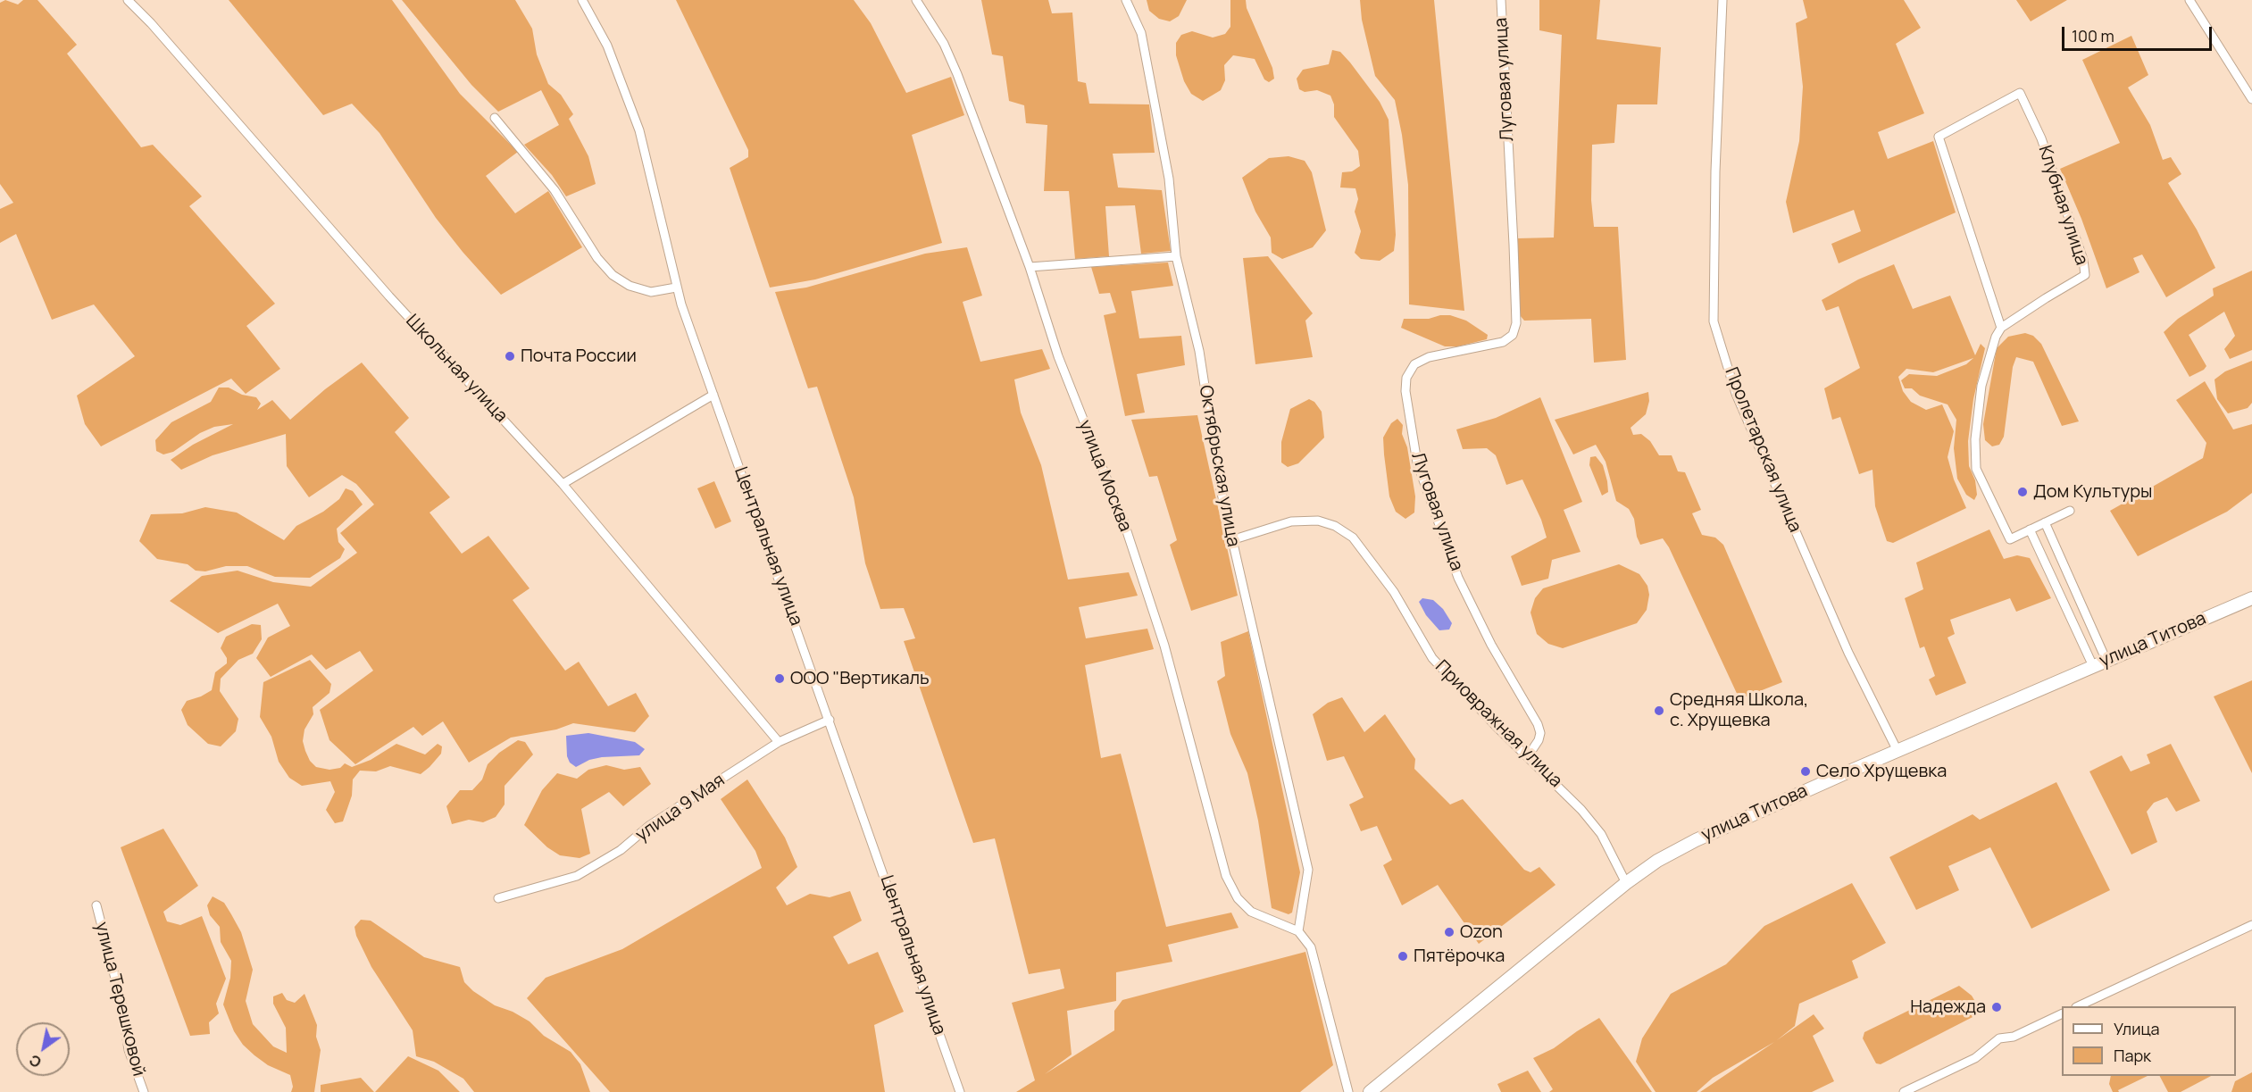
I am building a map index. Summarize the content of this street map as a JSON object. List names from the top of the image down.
{
  "streets": {
    "main road": ["улица Титова"],
    "street": [
      "Луговая улица",
      "Клубная улица",
      "Школьная улица",
      "Пролетарская улица",
      "Октябрьская улица",
      "улица Москва",
      "Центральная улица",
      "Приовражная улица",
      "улица 9 Мая",
      "улица Терешковой"
    ]
  },
  "crossings": [
    ["Луговая улица", "Приовражная улица"],
    ["Школьная улица", "улица 9 Мая"],
    ["Пролетарская улица", "улица Титова"],
    ["Октябрьская улица", "улица Москва"],
    ["Октябрьская улица", "Приовражная улица"],
    ["Центральная улица", "улица 9 Мая"],
    ["улица Титова", "Приовражная улица"]
  ],
  "places": [
    "Почта России",
    "Дом Культуры",
    "ООО \"Вертикаль",
    "Средняя Школа, с. Хрущевка",
    "Село Хрущевка",
    "Ozon",
    "Пятёрочка",
    "Надежда"
  ],
  "legend": ["Улица", "Парк"],
  "scale_bar": "100 m",
  "north": "bottom left"
}
